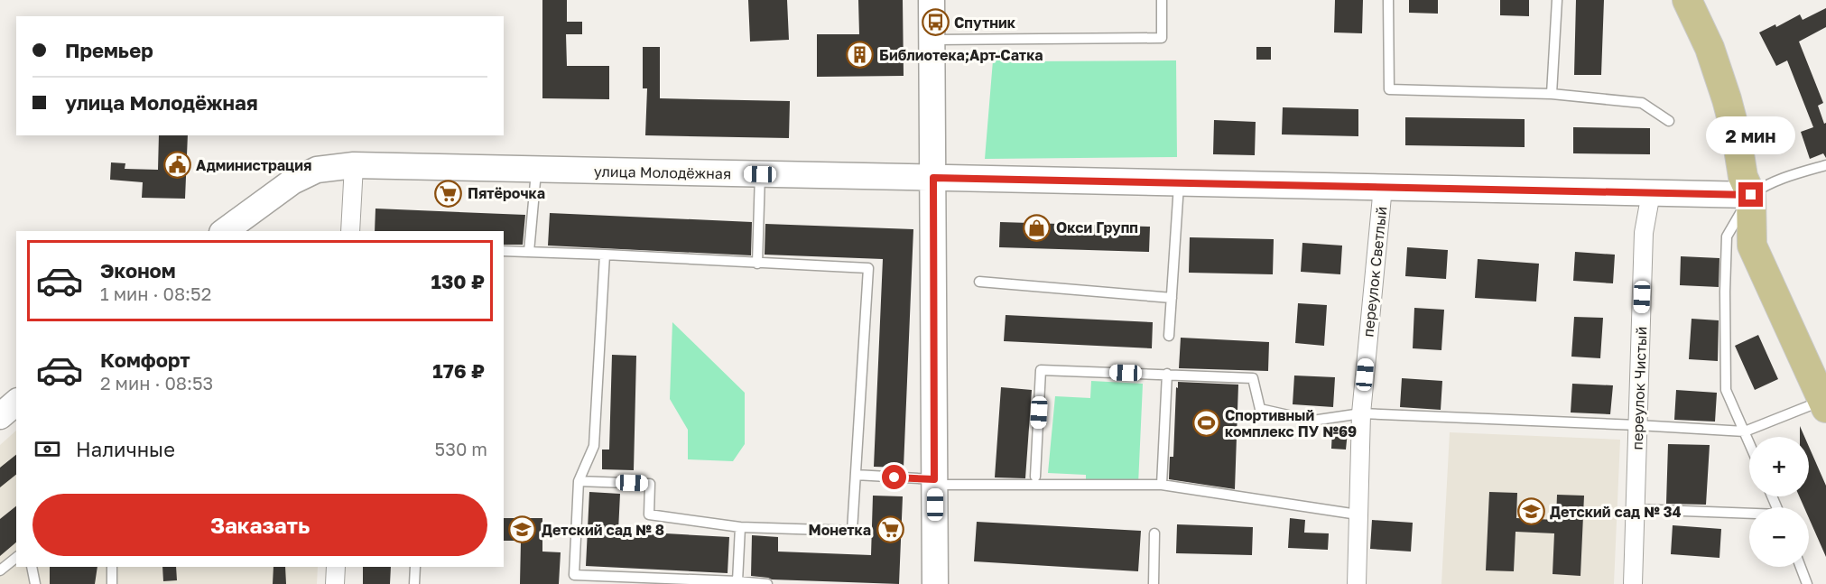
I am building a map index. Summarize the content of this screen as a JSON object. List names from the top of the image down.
{
  "streets": {
    "main road": ["улица Молодёжная"],
    "street": ["переулок Светлый", "переулок Чистый"]
  },
  "crossings": [
    ["улица Молодёжная", "переулок Светлый"],
    ["улица Молодёжная", "переулок Чистый"]
  ],
  "places": {
    "bus stop": ["Спутник"],
    "building": ["Библиотека;Арт-Сатка"],
    "public building": ["Администрация"],
    "supermarket": ["Пятёрочка", "Монетка"],
    "shop": ["Окси Групп"],
    "sports": ["Спортивный комплекс ПУ №69"],
    "school or university": ["Детский сад № 34", "Детский сад № 8"]
  },
  "page": {
    "banner": ["Премьер", "улица Молодёжная"],
    "bubble": "2 мин",
    "list": [
      {
        "name": "Эконом",
        "note": "1 мин · 08:52",
        "value": "130 ₽"
      },
      {
        "name": "Комфорт",
        "note": "2 мин · 08:53",
        "value": "176 ₽"
      }
    ],
    "pay": ["Наличные", "530 m"],
    "map_buttons": ["+", "−"],
    "buttons": "Заказать"
  }
}
